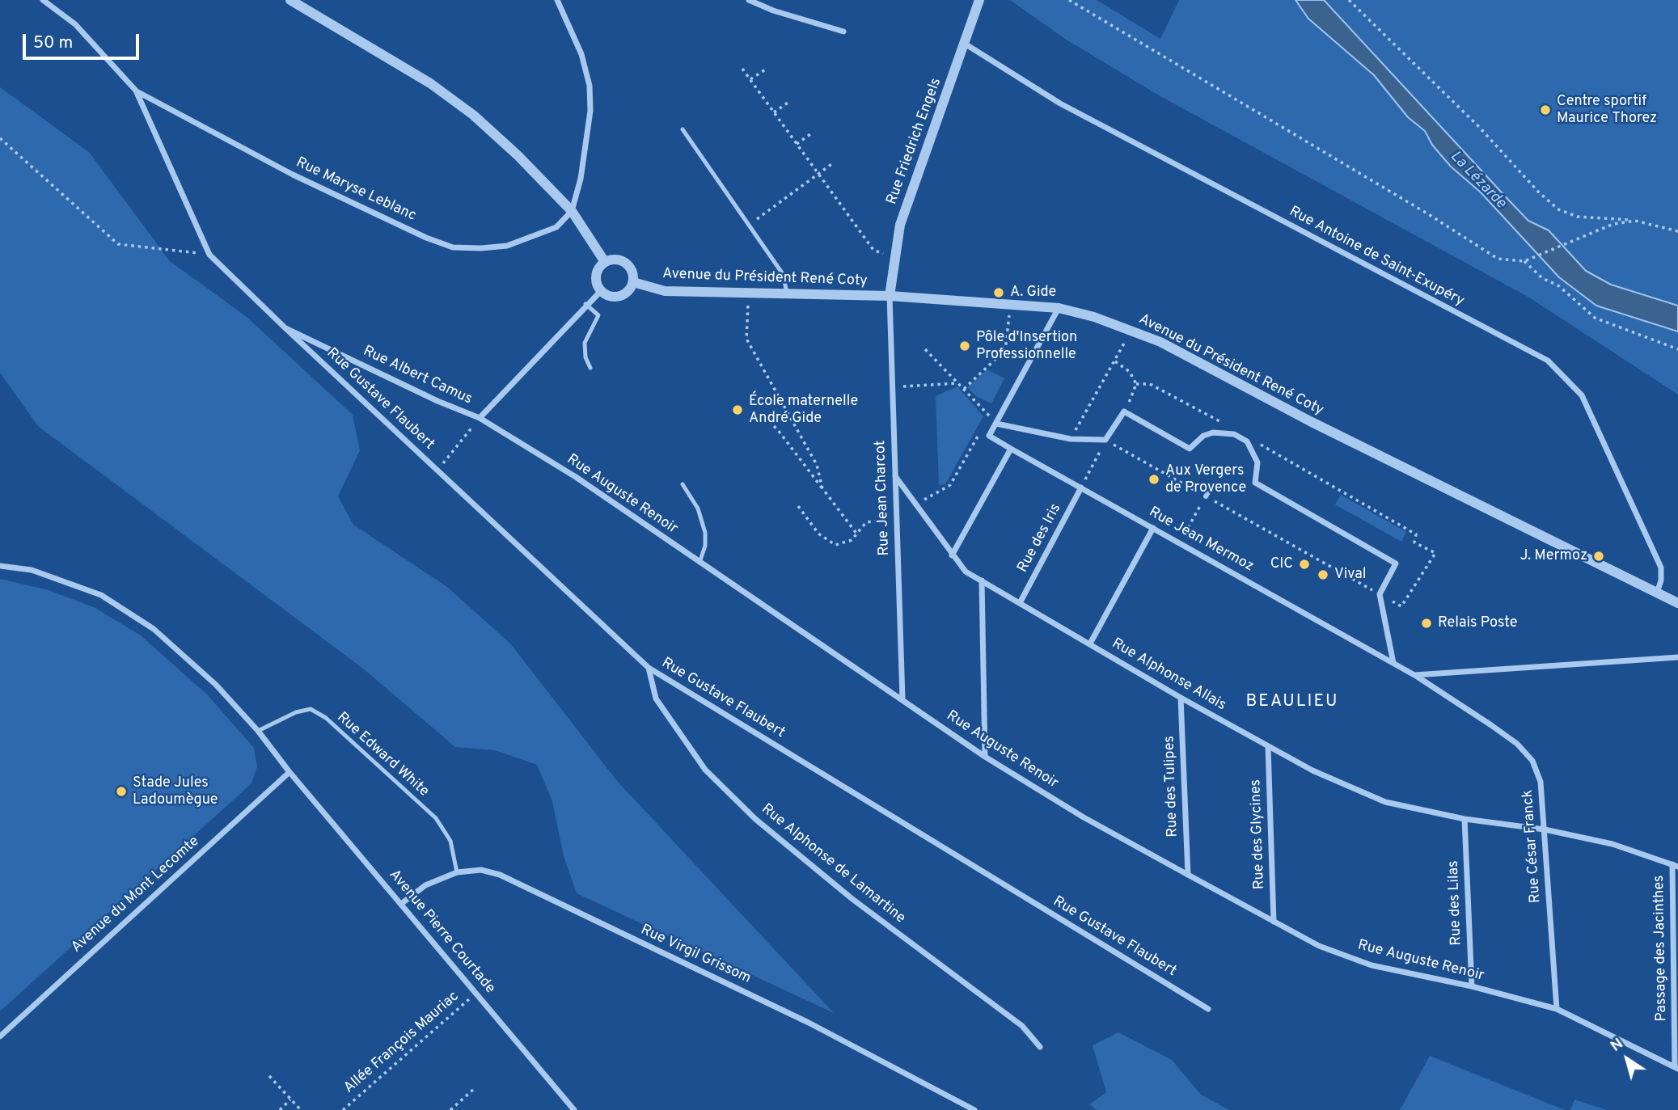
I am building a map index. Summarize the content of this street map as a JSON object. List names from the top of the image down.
{
  "streets": {
    "street": [
      "Rue Friedrich Engels",
      "Rue Maryse Leblanc",
      "Rue Antoine de Saint-Exupéry",
      "Avenue du Président René Coty",
      "Rue Albert Camus",
      "Rue Gustave Flaubert",
      "Rue Auguste Renoir",
      "Rue Jean Charcot",
      "Rue des Iris",
      "Rue Jean Mermoz",
      "Rue Alphonse Allais",
      "Rue des Tulipes",
      "Rue des Glycines",
      "Rue César Franck",
      "Rue Alphonse de Lamartine",
      "Avenue du Mont Lecomte",
      "Rue des Lilas",
      "Avenue Pierre Courtade",
      "Passage des Jacinthes",
      "Rue Virgil Grissom"
    ],
    "lane": ["Rue Edward White"],
    "path": ["Allée François Mauriac"]
  },
  "crossings": [
    ["Rue Friedrich Engels", "Rue Antoine de Saint-Exupéry"],
    ["Rue Friedrich Engels", "Avenue du Président René Coty"],
    ["Rue Friedrich Engels", "Rue Jean Charcot"],
    ["Rue Maryse Leblanc", "Rue Albert Camus"],
    ["Rue Antoine de Saint-Exupéry", "Avenue du Président René Coty"],
    ["Avenue du Président René Coty", "Rue Albert Camus"],
    ["Avenue du Président René Coty", "Rue Jean Charcot"],
    ["Rue Albert Camus", "Rue Gustave Flaubert"],
    ["Rue Albert Camus", "Rue Auguste Renoir"],
    ["Rue Gustave Flaubert", "Rue Alphonse de Lamartine"],
    ["Rue Auguste Renoir", "Rue Jean Charcot"],
    ["Rue Auguste Renoir", "Rue des Tulipes"],
    ["Rue Auguste Renoir", "Rue des Glycines"],
    ["Rue Auguste Renoir", "Rue César Franck"],
    ["Rue Auguste Renoir", "Rue des Lilas"],
    ["Rue Auguste Renoir", "Passage des Jacinthes"],
    ["Rue Jean Charcot", "Rue Alphonse Allais"],
    ["Rue des Iris", "Rue Jean Mermoz"],
    ["Rue des Iris", "Rue Alphonse Allais"],
    ["Rue Jean Mermoz", "Rue César Franck"],
    ["Rue Alphonse Allais", "Rue des Tulipes"],
    ["Rue Alphonse Allais", "Rue des Glycines"],
    ["Rue Alphonse Allais", "Rue César Franck"],
    ["Rue Alphonse Allais", "Rue des Lilas"],
    ["Rue Alphonse Allais", "Passage des Jacinthes"],
    ["Rue Edward White", "Avenue Pierre Courtade"],
    ["Rue Edward White", "Rue Virgil Grissom"],
    ["Avenue du Mont Lecomte", "Avenue Pierre Courtade"],
    ["Avenue Pierre Courtade", "Rue Virgil Grissom"],
    ["Avenue Pierre Courtade", "Allée François Mauriac"]
  ],
  "districts": ["BEAULIEU"],
  "water": ["La Lézarde"],
  "places": [
    "Centre sportif Maurice Thorez",
    "A. Gide",
    "Pôle d'Insertion Professionnelle",
    "École maternelle André Gide",
    "Aux Vergers de Provence",
    "J. Mermoz",
    "CIC",
    "Vival",
    "Relais Poste",
    "Stade Jules Ladoumègue"
  ],
  "scale_bar": "50 m",
  "north": "top left"
}
